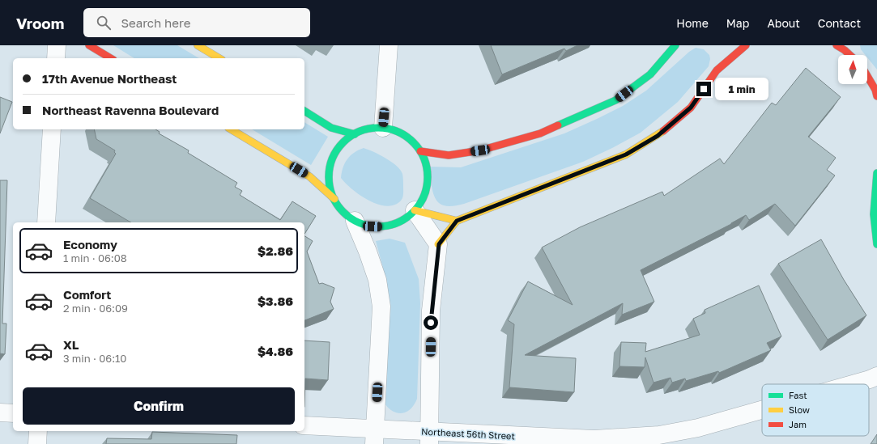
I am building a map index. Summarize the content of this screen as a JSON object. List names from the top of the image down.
{
  "streets": {
    "street": ["Northeast 56th Street"]
  },
  "legend": ["Fast", "Slow", "Jam"],
  "north": "top",
  "page": {
    "header": "Vroom",
    "search": "Search here",
    "nav": [
      "Home",
      "Map",
      "About",
      "Contact"
    ],
    "banner": ["17th Avenue Northeast", "Northeast Ravenna Boulevard"],
    "bubble": "1 min",
    "list": [
      {
        "name": "Economy",
        "note": "1 min · 06:08",
        "value": "$2.86"
      },
      {
        "name": "Comfort",
        "note": "2 min · 06:09",
        "value": "$3.86"
      },
      {
        "name": "XL",
        "note": "3 min · 06:10",
        "value": "$4.86"
      }
    ],
    "buttons": "Confirm"
  }
}
